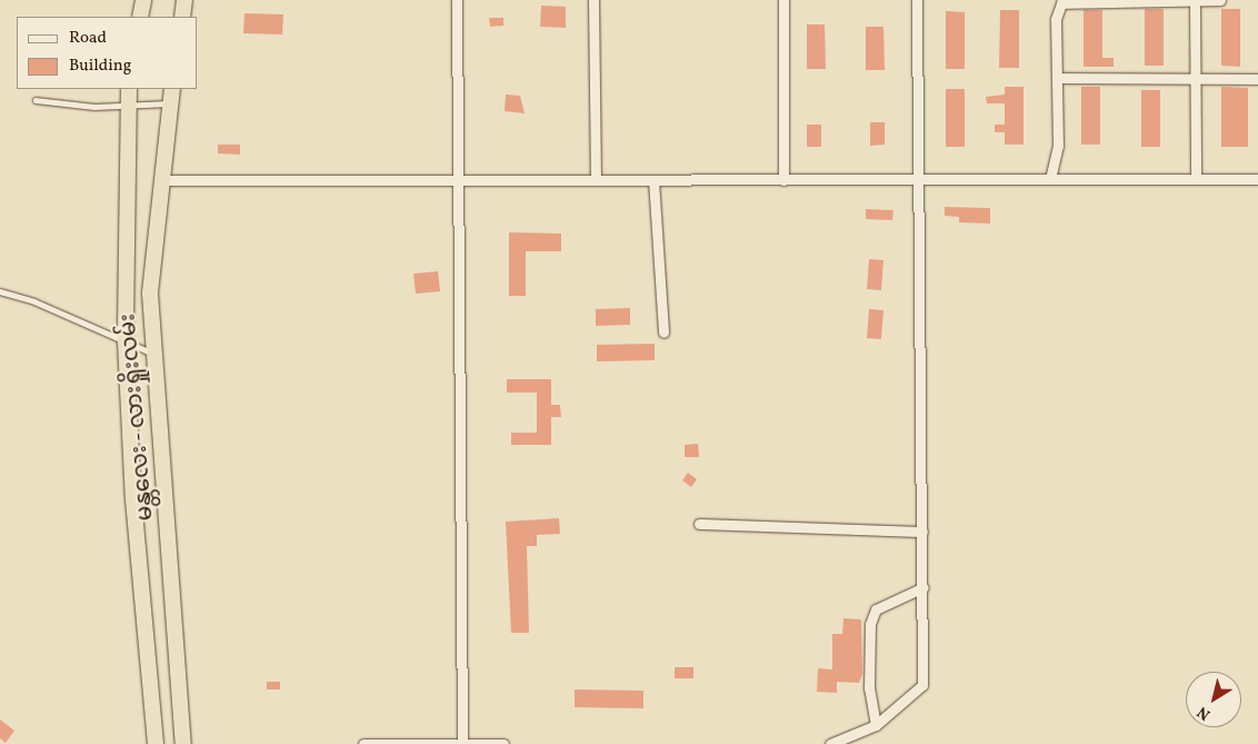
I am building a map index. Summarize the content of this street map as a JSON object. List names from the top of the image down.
{
  "streets": {
    "highway": ["မန္တလေး - လားရှိုးလမ်း"]
  },
  "legend": ["Road", "Building"],
  "north": "bottom left"
}
